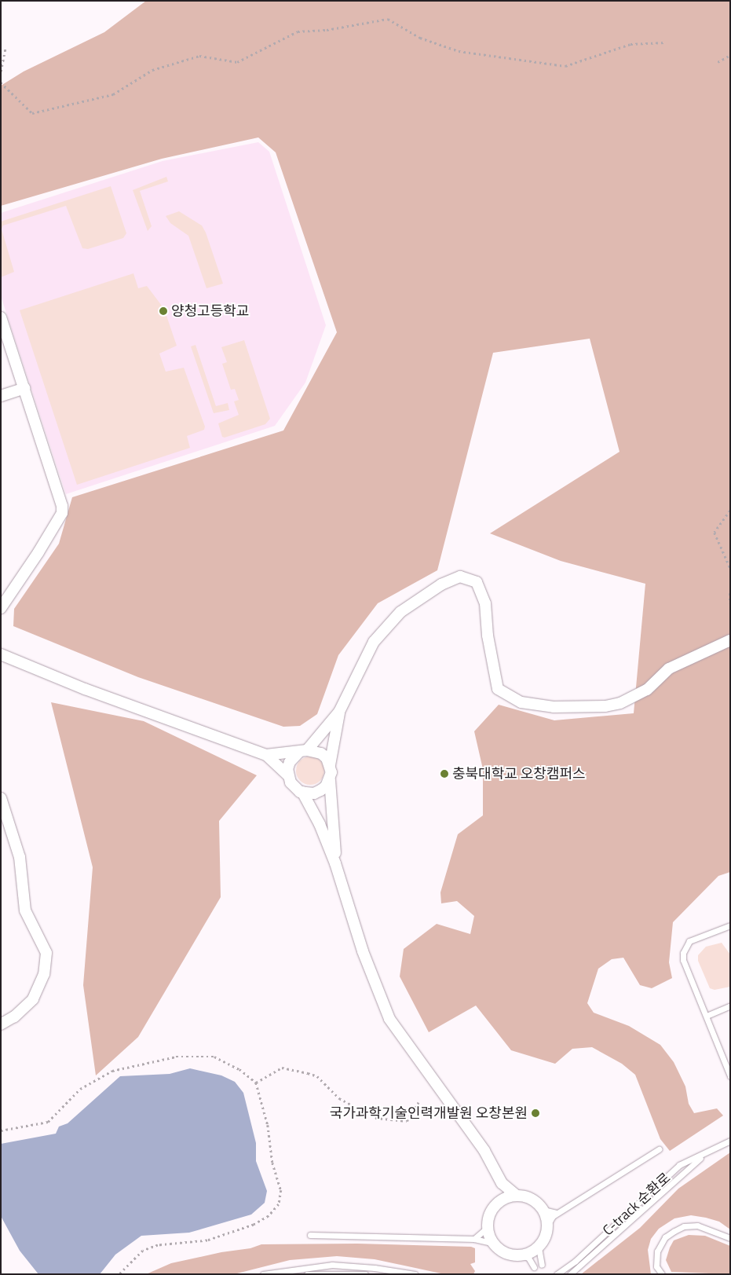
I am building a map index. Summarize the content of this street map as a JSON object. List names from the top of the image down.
{
  "streets": {
    "lane": ["C-track 순환로"]
  },
  "places": ["양청고등학교", "충북대학교 오창캠퍼스", "국가과학기술인력개발원 오창본원"]
}
